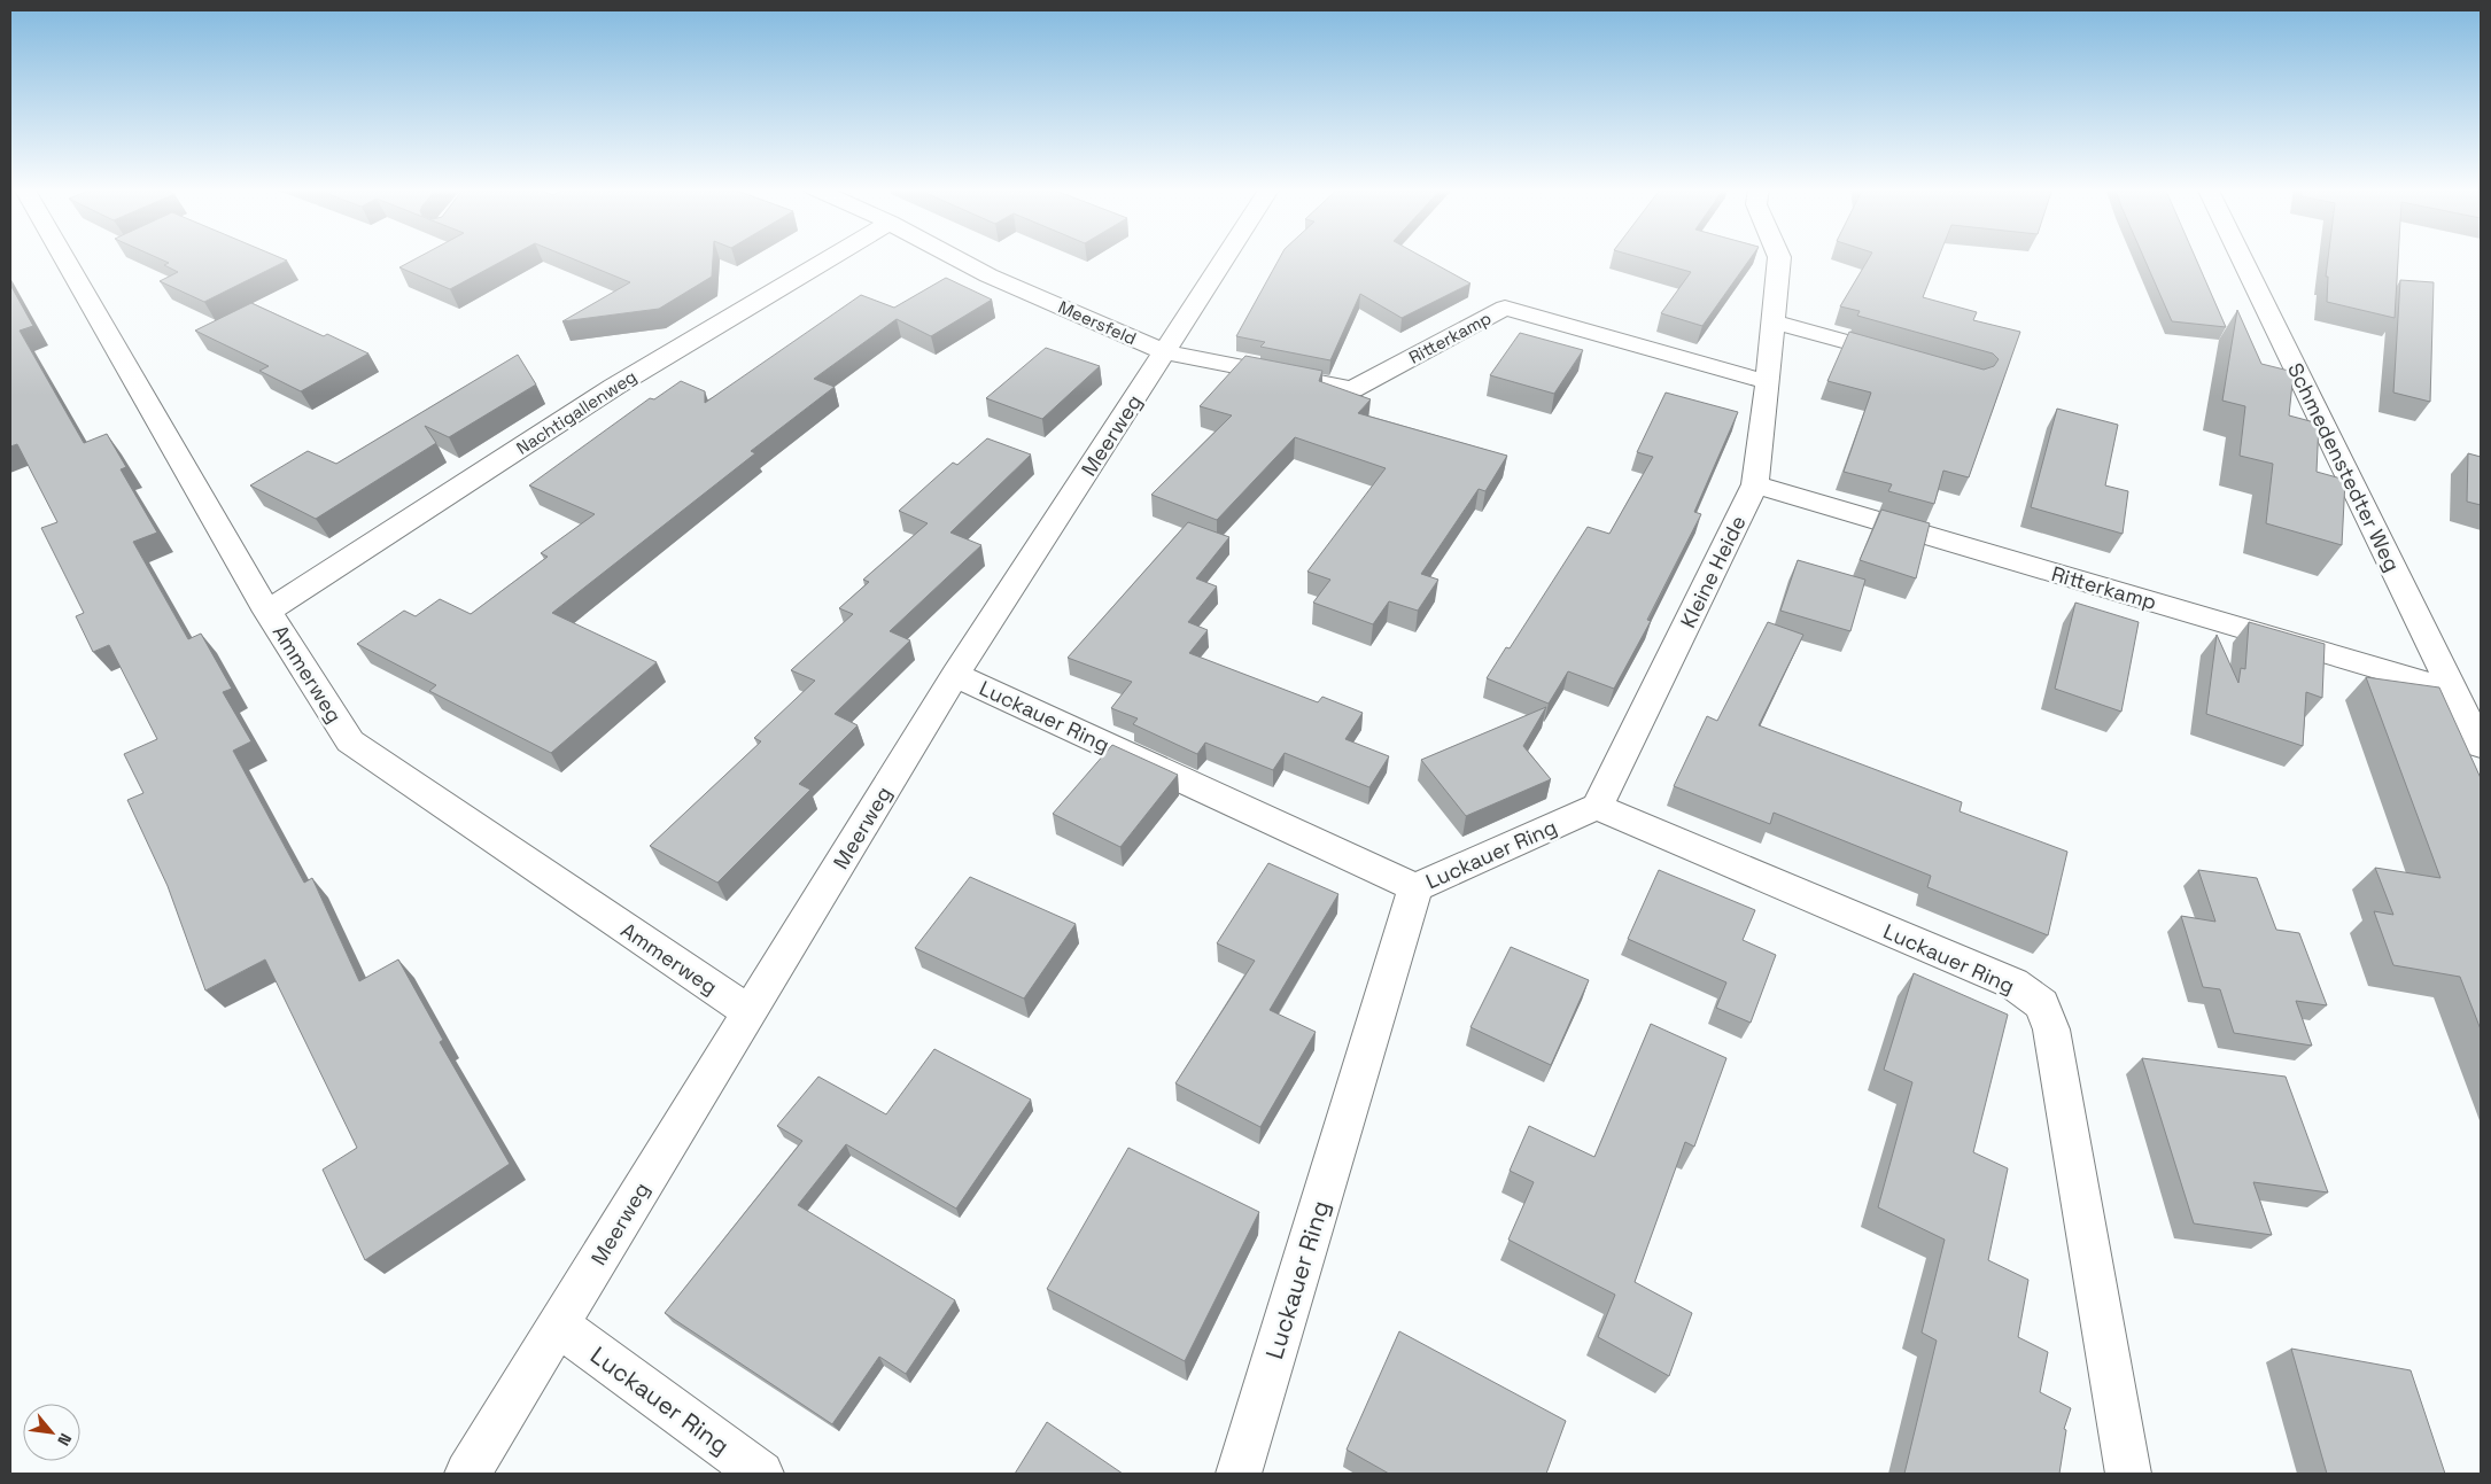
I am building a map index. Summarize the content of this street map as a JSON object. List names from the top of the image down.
{
  "streets": {
    "street": [
      "Meersfeld",
      "Ritterkamp",
      "Nachtigallenweg",
      "Meerweg",
      "Schmedenstedter Weg",
      "Kleine Heide",
      "Ammerweg",
      "Luckauer Ring"
    ]
  },
  "crossings": [
    ["Meersfeld", "Ritterkamp"],
    ["Meersfeld", "Meerweg"],
    ["Ritterkamp", "Meerweg"],
    ["Ritterkamp", "Schmedenstedter Weg"],
    ["Ritterkamp", "Kleine Heide"],
    ["Nachtigallenweg", "Ammerweg"],
    ["Meerweg", "Ammerweg"],
    ["Meerweg", "Luckauer Ring"],
    ["Kleine Heide", "Luckauer Ring"]
  ],
  "north": "bottom right"
}
